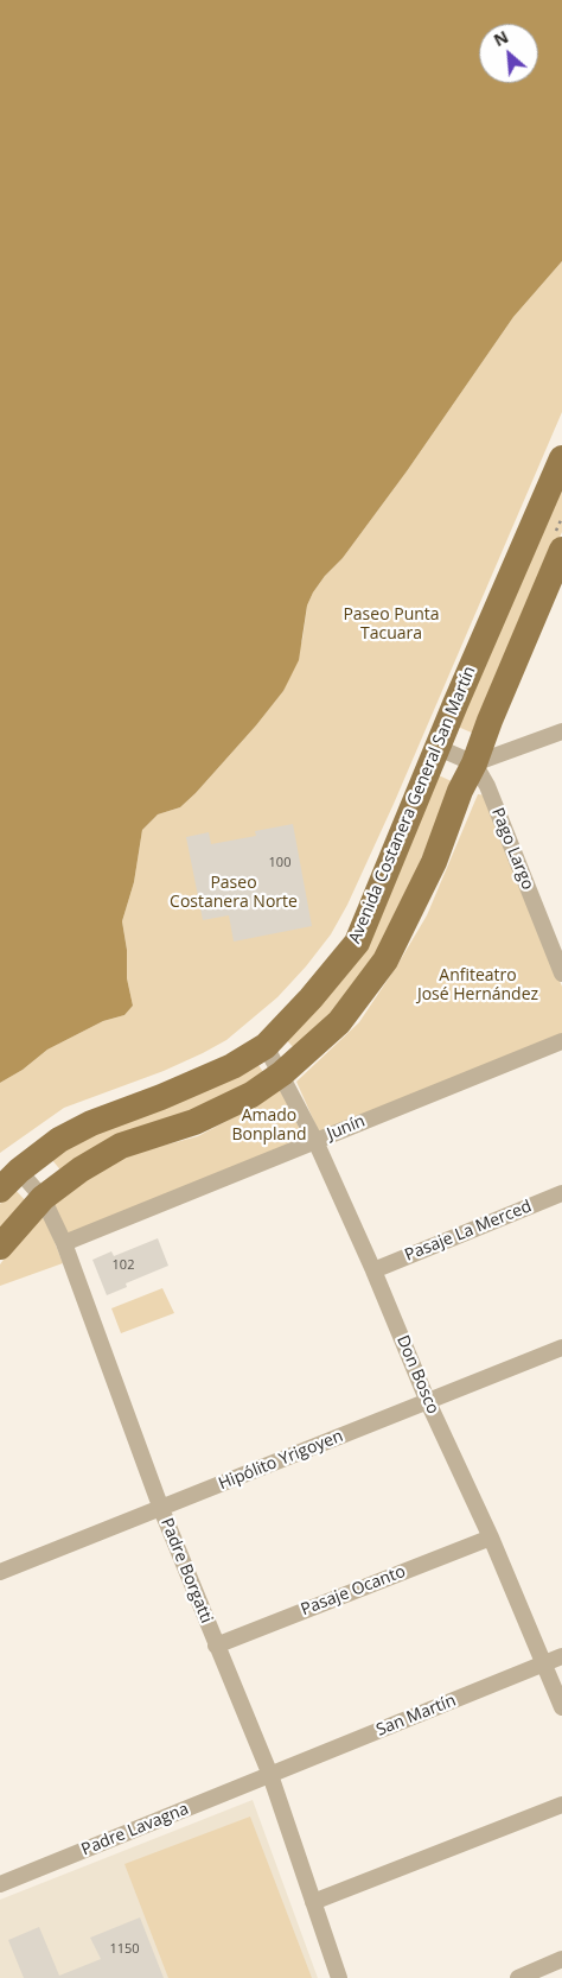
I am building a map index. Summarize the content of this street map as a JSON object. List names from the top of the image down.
{
  "streets": {
    "main road": ["Avenida Costanera General San Martín"],
    "street": [
      "Pago Largo",
      "Junín",
      "Pasaje La Merced",
      "Don Bosco",
      "Hipólito Yrigoyen",
      "Padre Borgatti",
      "Pasaje Ocanto",
      "San Martín",
      "Padre Lavagna"
    ]
  },
  "crossings": [
    ["Avenida Costanera General San Martín", "Don Bosco"],
    ["Avenida Costanera General San Martín", "Padre Borgatti"],
    ["Junín", "Don Bosco"],
    ["Junín", "Padre Borgatti"],
    ["Pasaje La Merced", "Don Bosco"],
    ["Don Bosco", "Hipólito Yrigoyen"],
    ["Don Bosco", "Pasaje Ocanto"],
    ["Don Bosco", "San Martín"],
    ["Hipólito Yrigoyen", "Padre Borgatti"],
    ["Padre Borgatti", "Pasaje Ocanto"],
    ["Padre Borgatti", "San Martín"],
    ["Padre Borgatti", "Padre Lavagna"],
    ["San Martín", "Padre Lavagna"]
  ],
  "parks": [
    "Paseo Punta Tacuara",
    "Paseo Costanera Norte",
    "Anfiteatro José Hernández",
    "Amado Bonpland"
  ],
  "house_numbers": ["100", "102", "1150"],
  "north": "top left"
}
